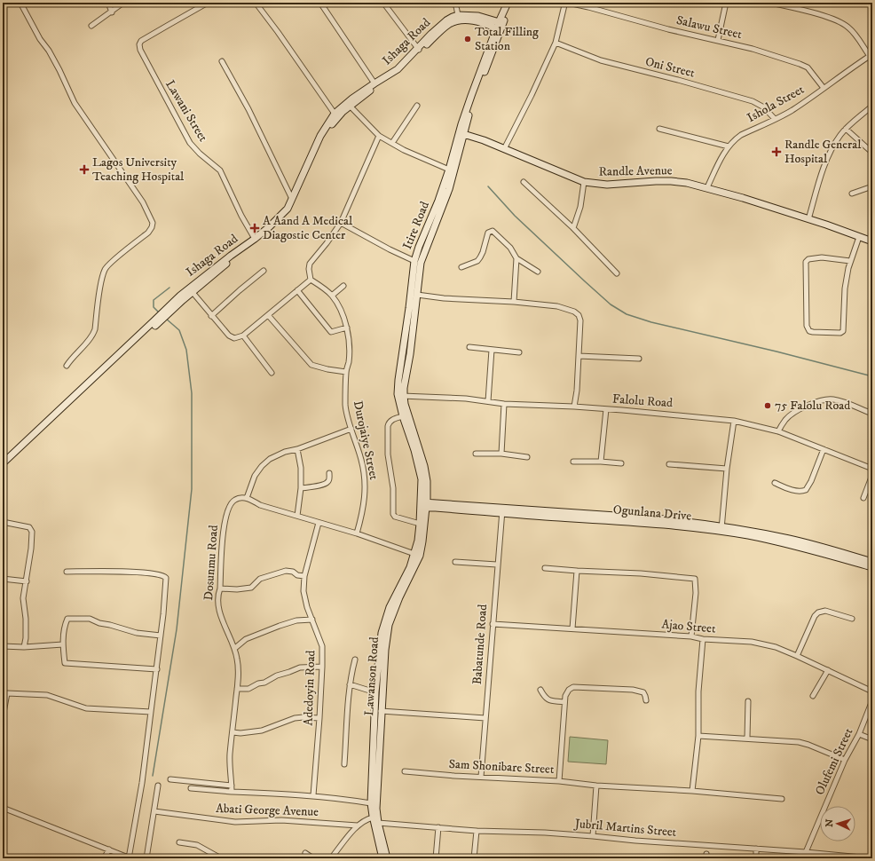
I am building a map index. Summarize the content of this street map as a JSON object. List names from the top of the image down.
{
  "streets": {
    "main road": [
      "Ishaga Road",
      "Randle Avenue",
      "Itire Road",
      "Ogunlana Drive",
      "Lawanson Road"
    ],
    "street": [
      "Salawu Street",
      "Oni Street",
      "Ishola Street",
      "Lawani Street",
      "Falolu Road",
      "Durojaiye Street",
      "Dosunmu Road",
      "Ajao Street",
      "Babatunde Road",
      "Adedoyin Road",
      "Olufemi Street",
      "Sam Shonibare Street",
      "Abati George Avenue",
      "Jubril Martins Street"
    ]
  },
  "crossings": [
    ["Salawu Street", "Oni Street"],
    ["Salawu Street", "Ishola Street"],
    ["Ishaga Road", "Lawani Street"],
    ["Ishaga Road", "Itire Road"],
    ["Oni Street", "Ishola Street"],
    ["Ishola Street", "Randle Avenue"],
    ["Randle Avenue", "Itire Road"],
    ["Itire Road", "Falolu Road"],
    ["Itire Road", "Ogunlana Drive"],
    ["Itire Road", "Lawanson Road"],
    ["Ogunlana Drive", "Babatunde Road"],
    ["Ogunlana Drive", "Lawanson Road"],
    ["Ajao Street", "Babatunde Road"],
    ["Babatunde Road", "Sam Shonibare Street"],
    ["Lawanson Road", "Jubril Martins Street"],
    ["Olufemi Street", "Jubril Martins Street"]
  ],
  "places": {
    "other": ["Total Filling Station", "75 Falolu Road"],
    "health": ["Randle General Hospital", "Lagos University Teaching Hospital", "A Aand A Medical Diagostic Center"]
  },
  "north": "left"
}
